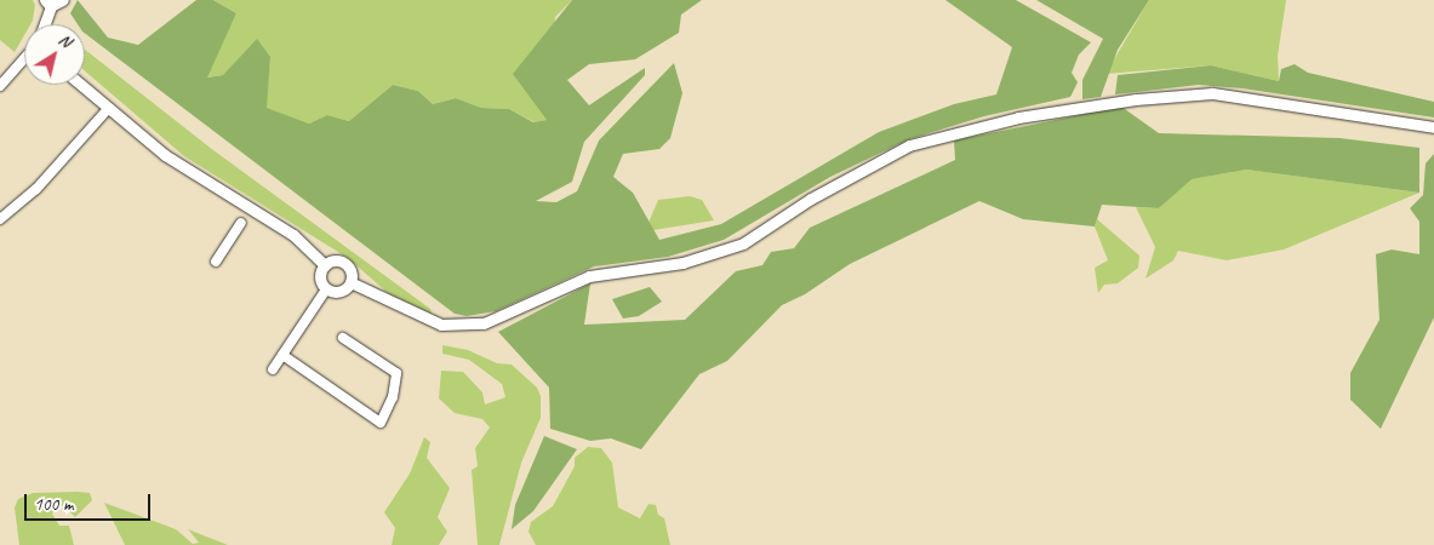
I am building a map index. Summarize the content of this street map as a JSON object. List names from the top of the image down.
{
  "scale_bar": "100 m",
  "north": "top right"
}
